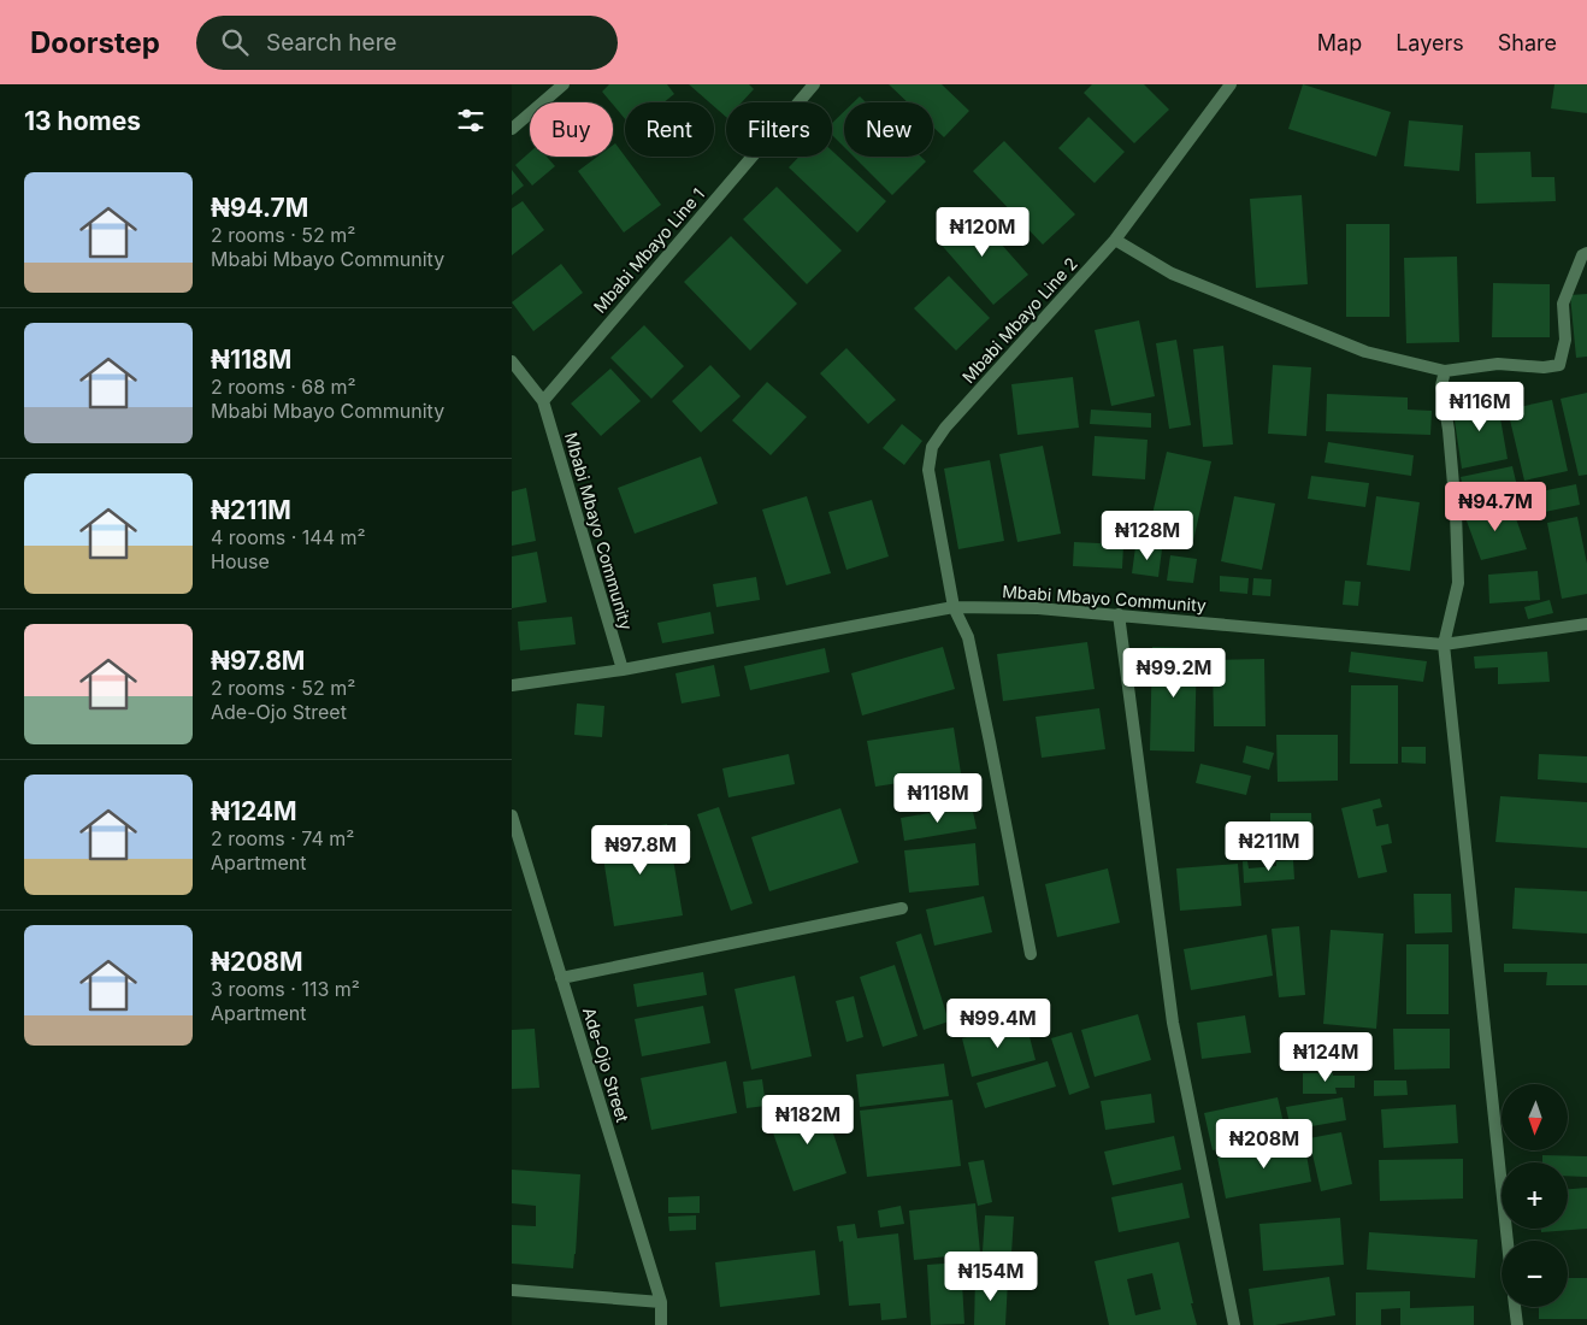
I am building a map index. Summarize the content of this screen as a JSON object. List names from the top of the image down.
{
  "streets": {
    "street": [
      "Mbabi Mbayo Line 1",
      "Mbabi Mbayo Line 2",
      "Mbabi Mbayo Community",
      "Ade-Ojo Street"
    ]
  },
  "crossings": [
    ["Mbabi Mbayo Line 1", "Mbabi Mbayo Community"],
    ["Mbabi Mbayo Line 2", "Mbabi Mbayo Community"]
  ],
  "north": "bottom",
  "page": {
    "header": "Doorstep",
    "search": "Search here",
    "nav": ["Map", "Layers", "Share"],
    "heading": "13 homes",
    "chip": [
      "Buy",
      "Rent",
      "Filters",
      "New"
    ],
    "list": [
      {
        "name": "₦94.7M",
        "note": "2 rooms · 52 m² · Mbabi Mbayo Community"
      },
      {
        "name": "₦118M",
        "note": "2 rooms · 68 m² · Mbabi Mbayo Community"
      },
      {
        "name": "₦211M",
        "note": "4 rooms · 144 m² · House"
      },
      {
        "name": "₦97.8M",
        "note": "2 rooms · 52 m² · Ade-Ojo Street"
      },
      {
        "name": "₦124M",
        "note": "2 rooms · 74 m² · Apartment"
      },
      {
        "name": "₦208M",
        "note": "3 rooms · 113 m² · Apartment"
      }
    ],
    "price": [
      "₦120M",
      "₦116M",
      "₦94.7M",
      "₦128M",
      "₦99.2M",
      "₦118M",
      "₦211M",
      "₦97.8M",
      "₦99.4M",
      "₦124M",
      "₦182M",
      "₦208M",
      "₦154M"
    ],
    "map_buttons": ["+", "−"]
  }
}
